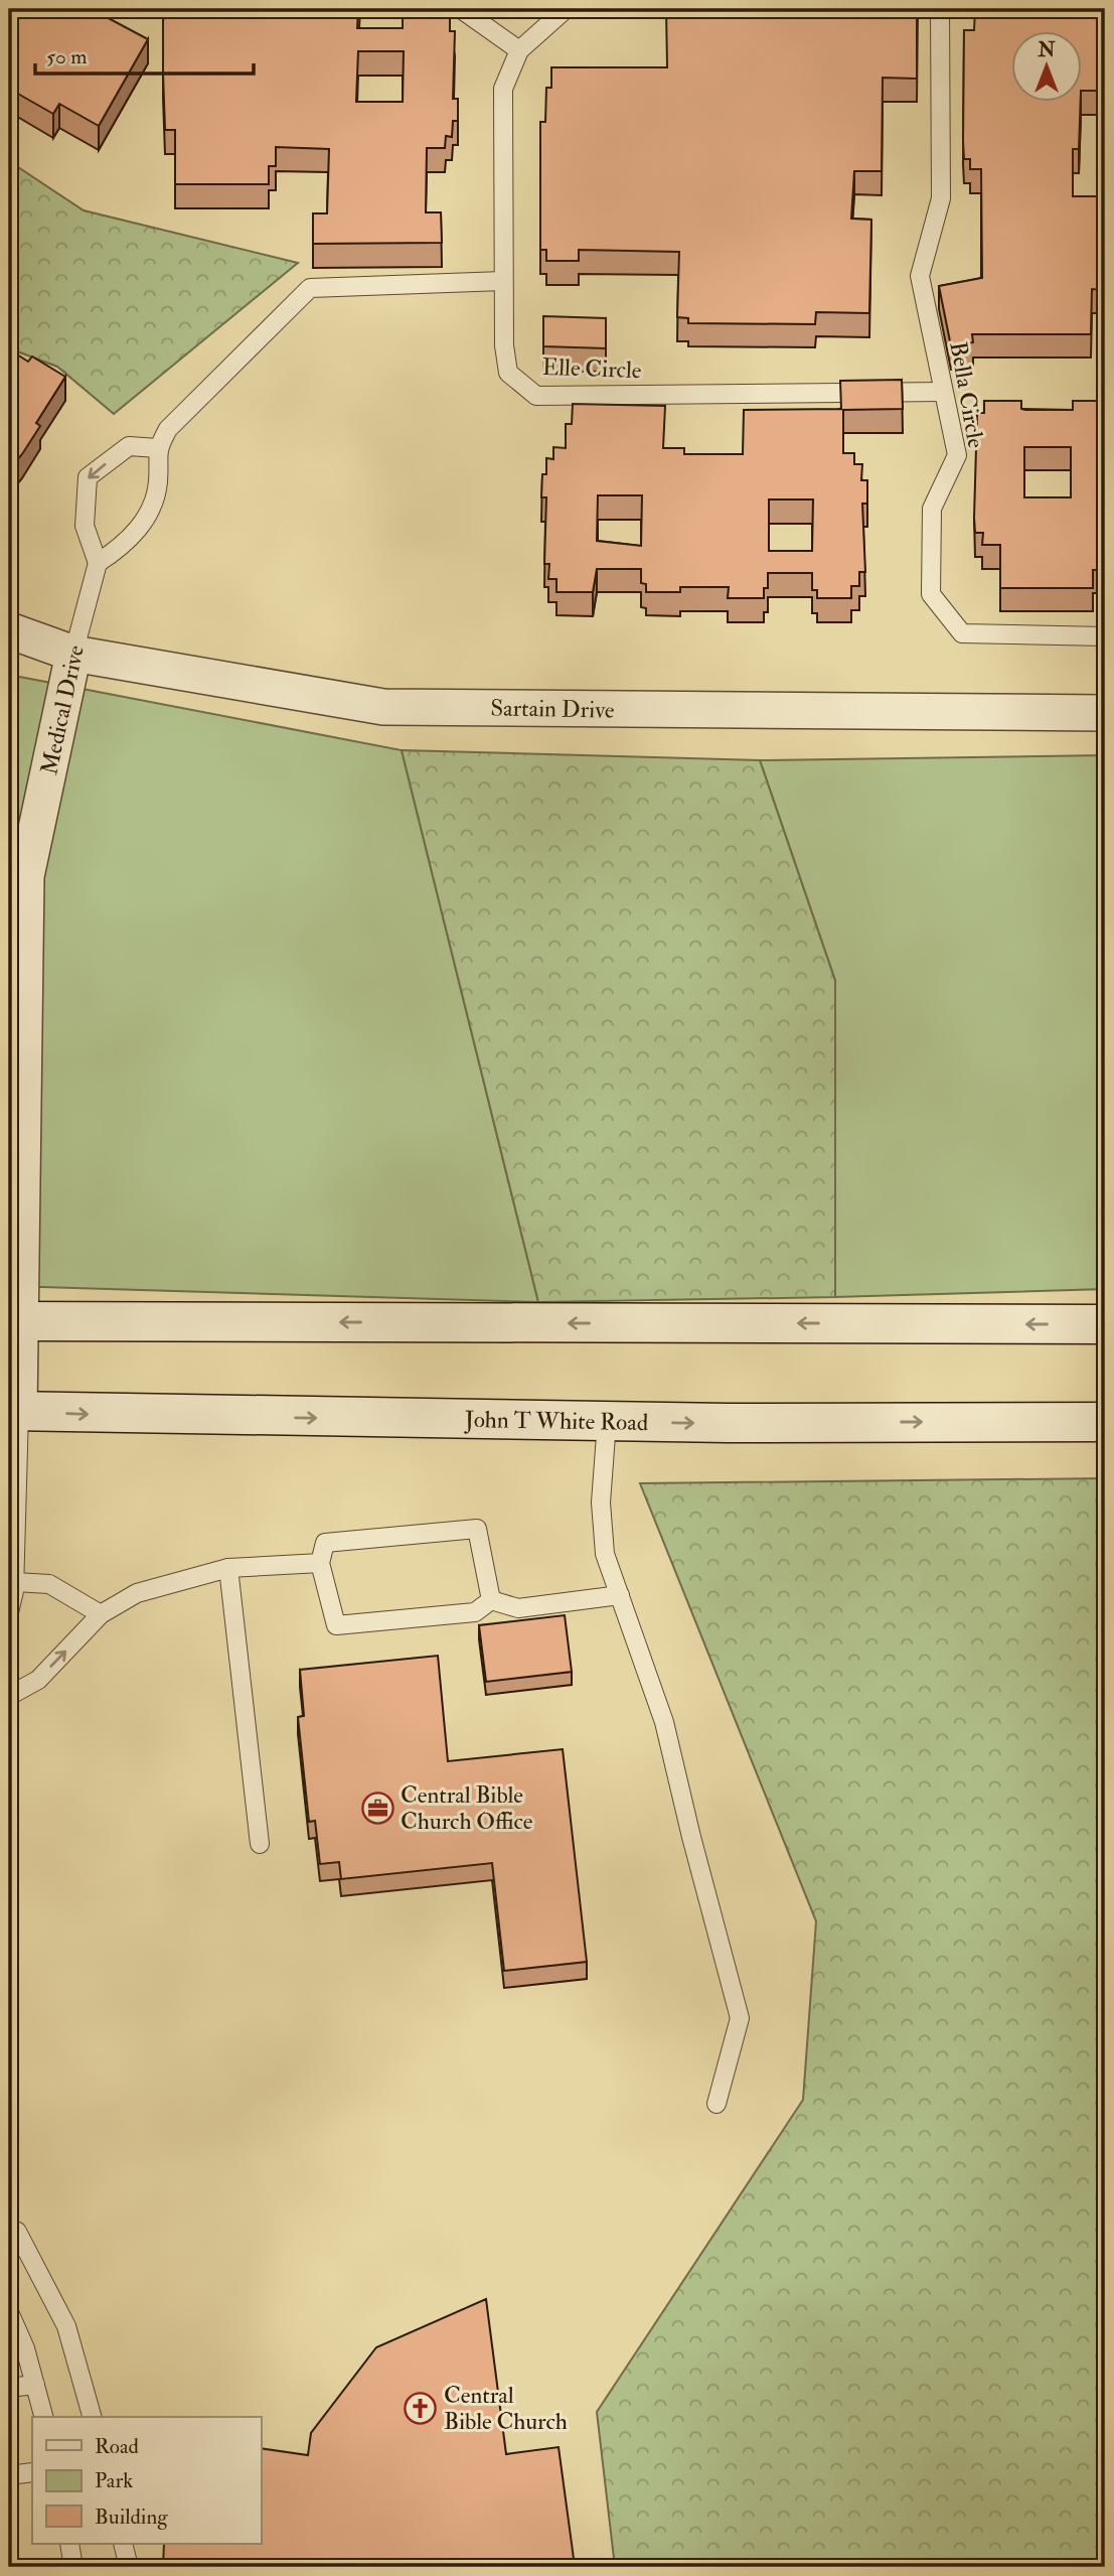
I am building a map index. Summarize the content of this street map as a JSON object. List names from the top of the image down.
{
  "streets": {
    "main road": ["John T White Road"],
    "street": ["Sartain Drive", "Medical Drive"],
    "lane": ["Elle Circle", "Bella Circle"]
  },
  "crossings": [
    ["Elle Circle", "Bella Circle"],
    ["Sartain Drive", "Medical Drive"],
    ["Medical Drive", "John T White Road"]
  ],
  "places": {
    "office": ["Central Bible Church Office"],
    "church": ["Central Bible Church"]
  },
  "legend": ["Road", "Park", "Building"],
  "scale_bar": "50 m",
  "north": "top"
}
